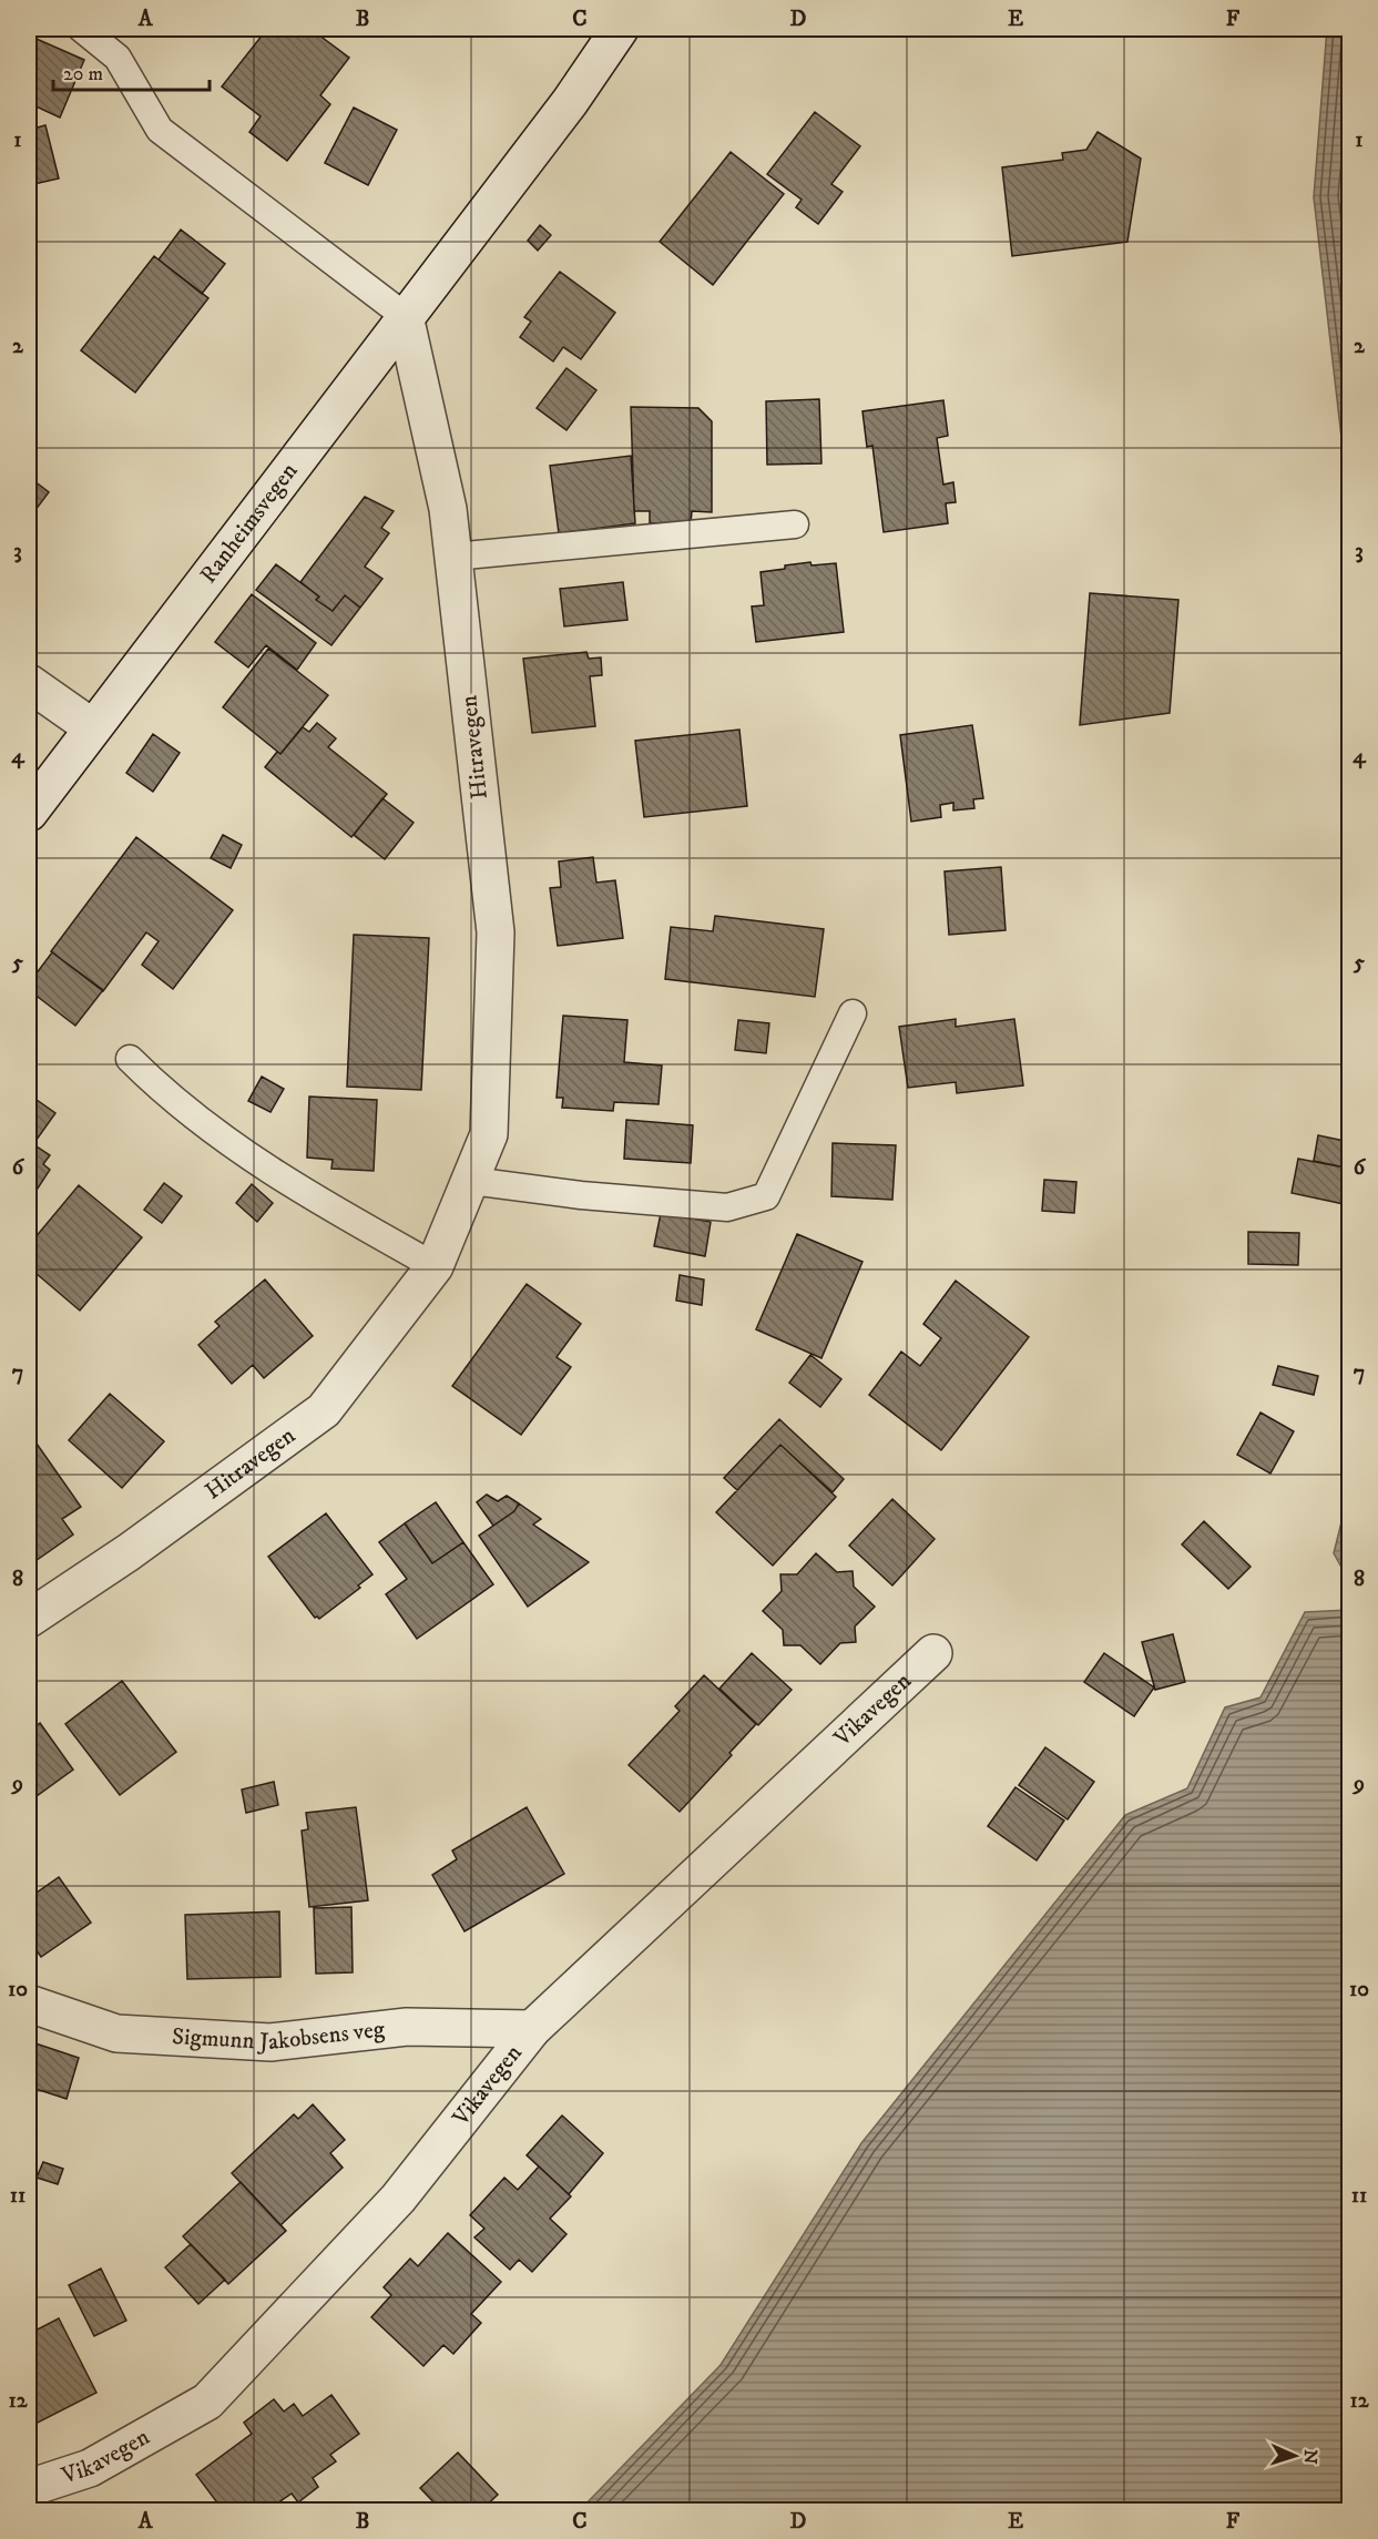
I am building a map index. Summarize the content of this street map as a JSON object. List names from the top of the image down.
{
  "streets": {
    "street": [
      "Ranheimsvegen",
      "Hitravegen",
      "Vikavegen",
      "Sigmunn Jakobsens veg"
    ]
  },
  "crossings": [
    ["Ranheimsvegen", "Hitravegen"],
    ["Vikavegen", "Sigmunn Jakobsens veg"]
  ],
  "scale_bar": "20 m",
  "north": "right",
  "grid": {
    "columns": [
      "A",
      "B",
      "C",
      "D",
      "E",
      "F"
    ],
    "rows": [
      "1",
      "2",
      "3",
      "4",
      "5",
      "6",
      "7",
      "8",
      "9",
      "10",
      "11",
      "12"
    ]
  }
}
